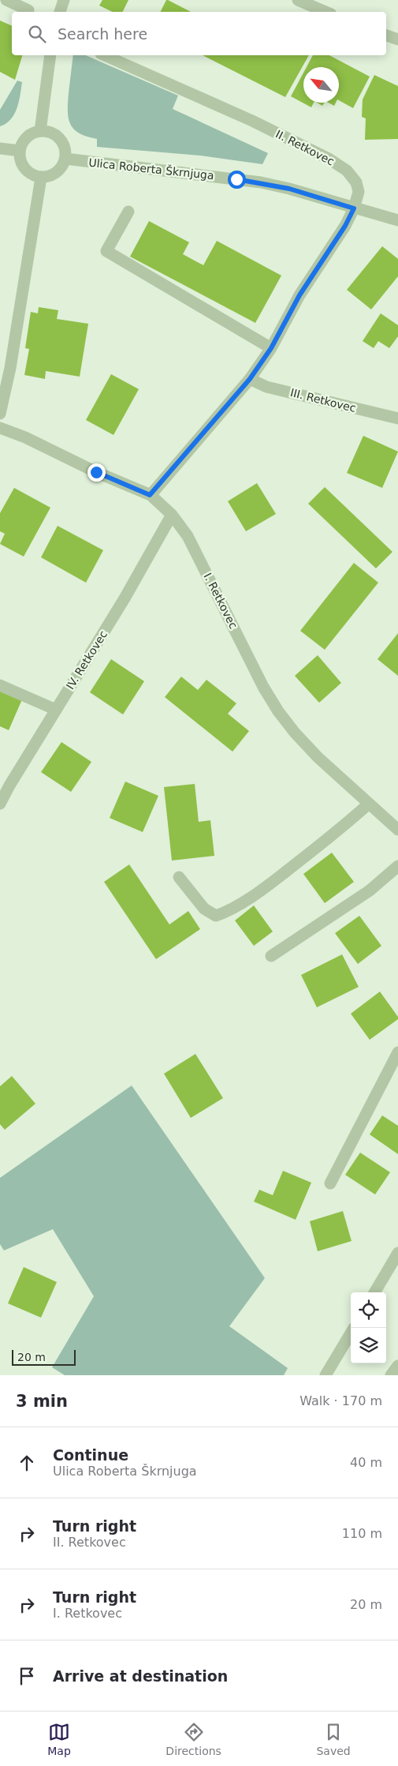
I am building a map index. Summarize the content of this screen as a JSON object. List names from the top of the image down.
{
  "streets": {
    "street": [
      "II. Retkovec",
      "Ulica Roberta Škrnjuga",
      "III. Retkovec",
      "I. Retkovec",
      "IV. Retkovec"
    ]
  },
  "crossings": [
    ["II. Retkovec", "Ulica Roberta Škrnjuga"],
    ["II. Retkovec", "III. Retkovec"],
    ["II. Retkovec", "I. Retkovec"],
    ["I. Retkovec", "IV. Retkovec"]
  ],
  "scale_bar": "20 m",
  "north": "top left",
  "page": {
    "search": "Search here",
    "scale": "20 m",
    "heading": ["3 min", "Walk · 170 m"],
    "list": [
      ["Continue", "Ulica Roberta Škrnjuga", "40 m"],
      ["Turn right", "II. Retkovec", "110 m"],
      ["Turn right", "I. Retkovec", "20 m"],
      "Arrive at destination"
    ],
    "nav": ["Map", "Directions", "Saved"]
  }
}
